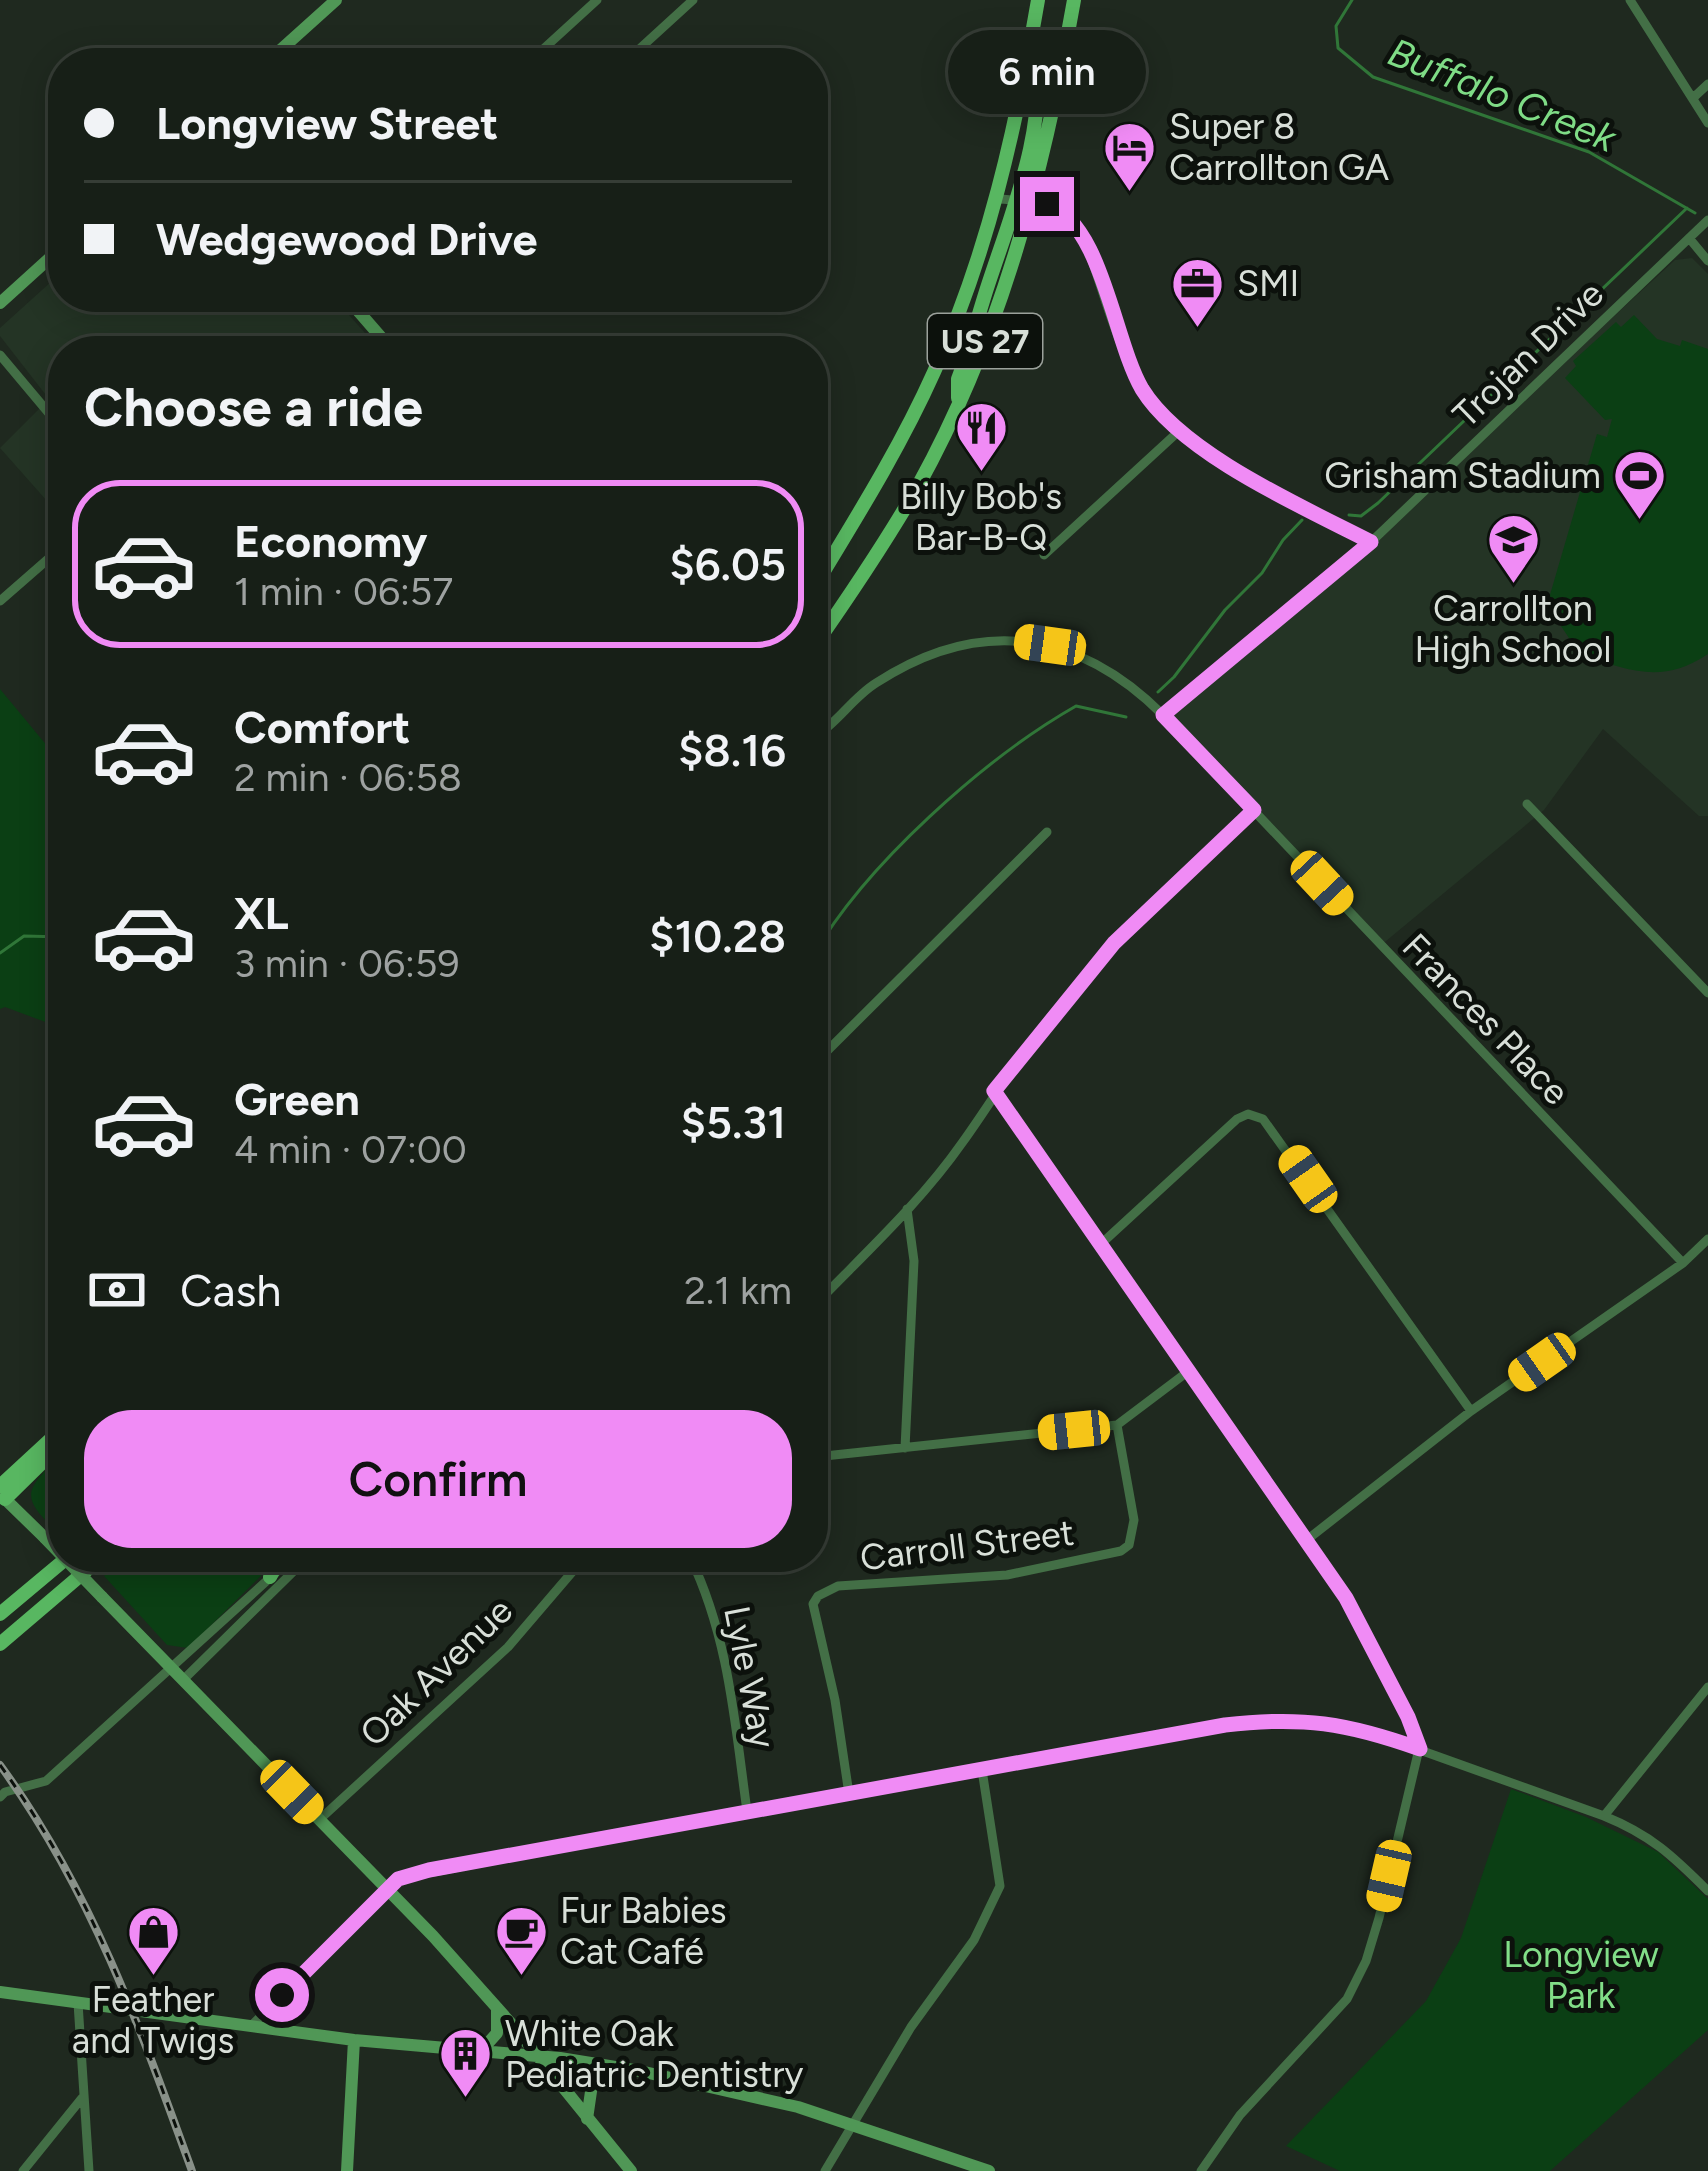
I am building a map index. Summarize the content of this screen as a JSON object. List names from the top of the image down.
{
  "streets": {
    "main road": ["US 27"],
    "street": [
      "Trojan Drive",
      "Frances Place",
      "Carroll Street",
      "Oak Avenue",
      "Lyle Way"
    ]
  },
  "crossings": [
    ["Trojan Drive", "Frances Place"]
  ],
  "water": ["Buffalo Creek"],
  "parks": ["Longview Park"],
  "places": {
    "hotel": ["Super 8 Carrollton GA"],
    "office": ["SMI"],
    "restaurant": ["Billy Bob's Bar-B-Q"],
    "sports": ["Grisham Stadium"],
    "school or university": ["Carrollton High School"],
    "shop": ["Feather and Twigs"],
    "cafe": ["Fur Babies Cat Café"],
    "building": ["White Oak Pediatric Dentistry"]
  },
  "page": {
    "bubble": "6 min",
    "banner": ["Longview Street", "Wedgewood Drive"],
    "heading": "Choose a ride",
    "list": [
      {
        "name": "Economy",
        "note": "1 min · 06:57",
        "value": "$6.05"
      },
      {
        "name": "Comfort",
        "note": "2 min · 06:58",
        "value": "$8.16"
      },
      {
        "name": "XL",
        "note": "3 min · 06:59",
        "value": "$10.28"
      },
      {
        "name": "Green",
        "note": "4 min · 07:00",
        "value": "$5.31"
      }
    ],
    "pay": ["Cash", "2.1 km"],
    "buttons": "Confirm"
  }
}
